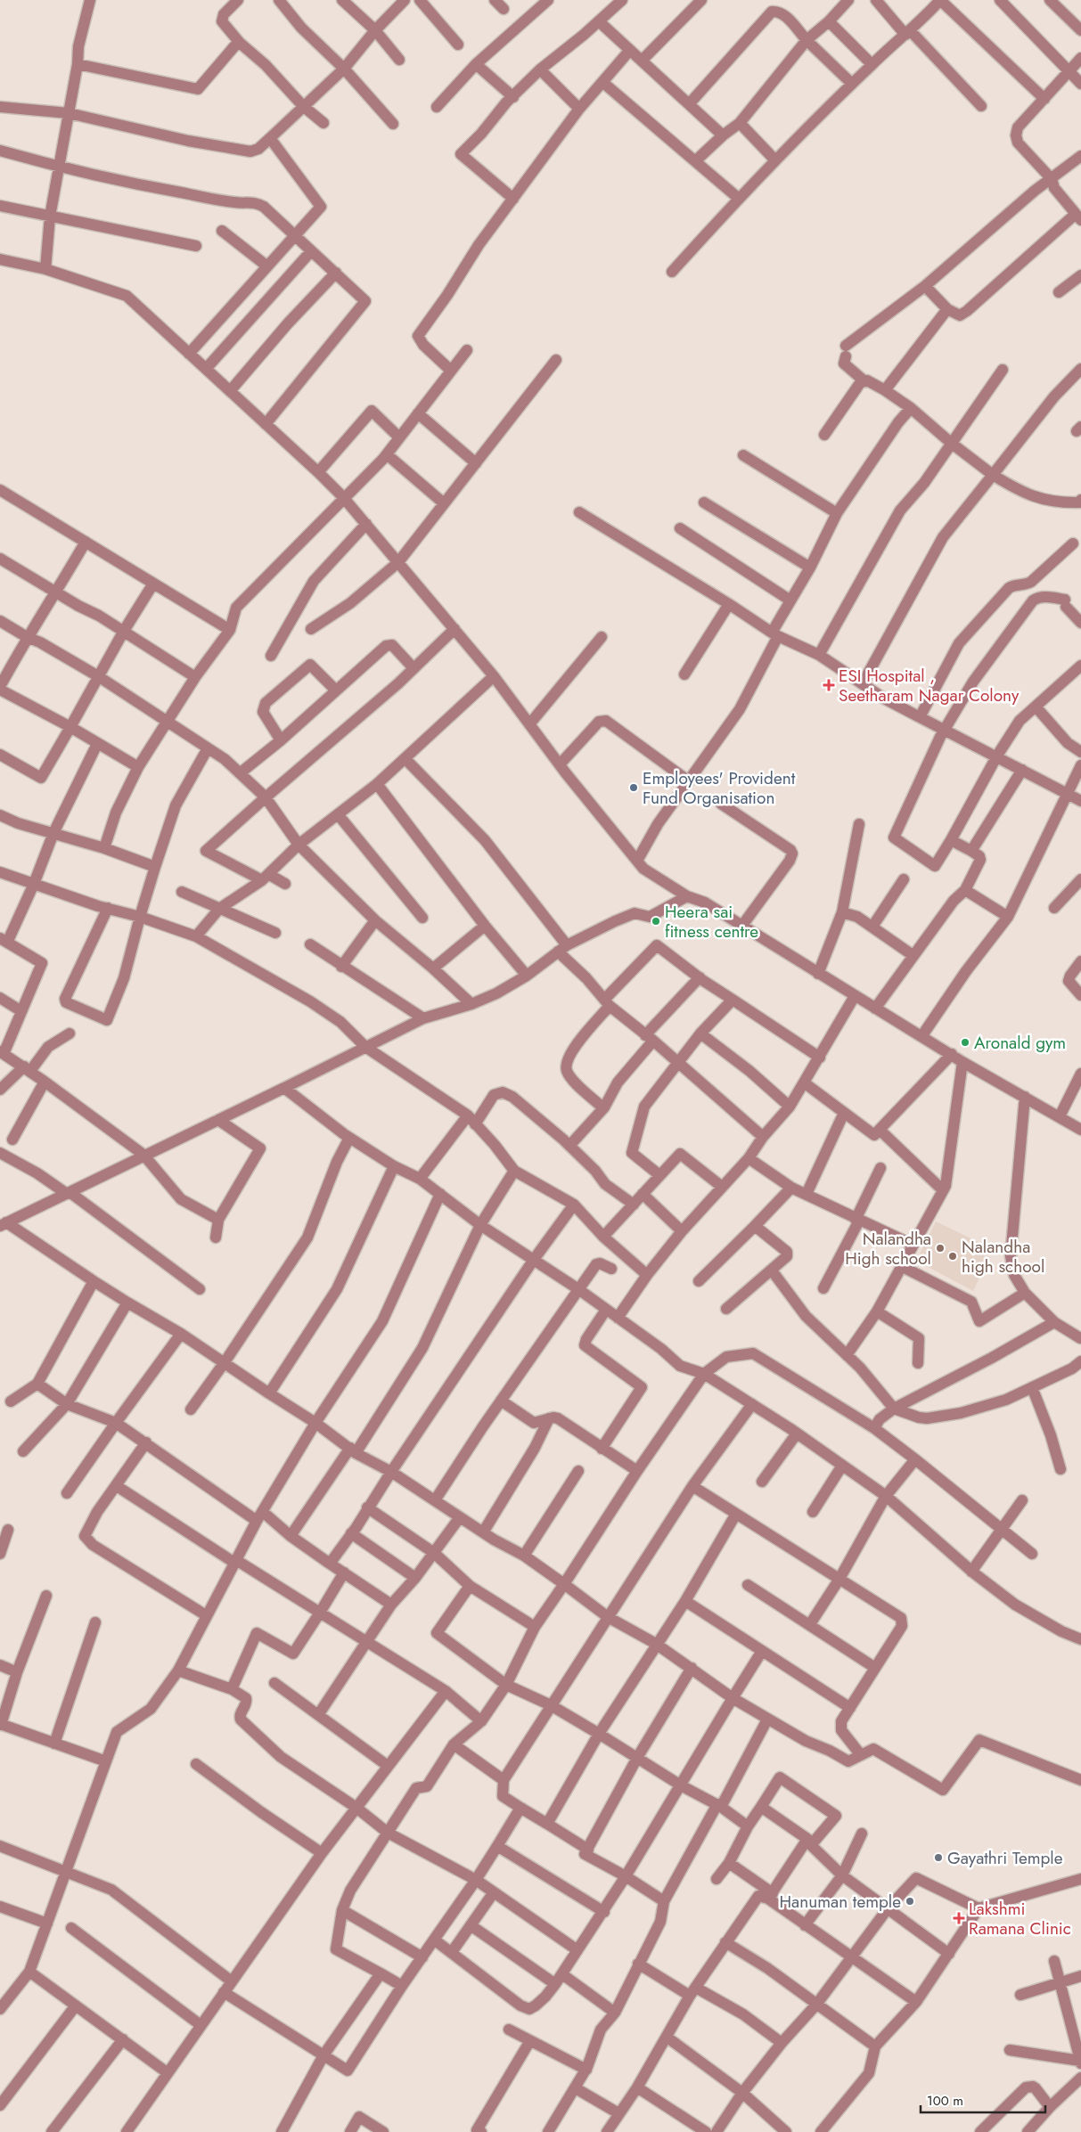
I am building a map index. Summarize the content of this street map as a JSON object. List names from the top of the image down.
{
  "places": {
    "health": ["ESI Hospital , Seetharam Nagar Colony", "Lakshmi Ramana Clinic"],
    "other": [
      "Employees' Provident Fund Organisation",
      "Heera sai fitness centre",
      "Aronald gym",
      "Nalandha High school",
      "Nalandha high school",
      "Gayathri Temple",
      "Hanuman temple"
    ]
  },
  "scale_bar": "100 m"
}
